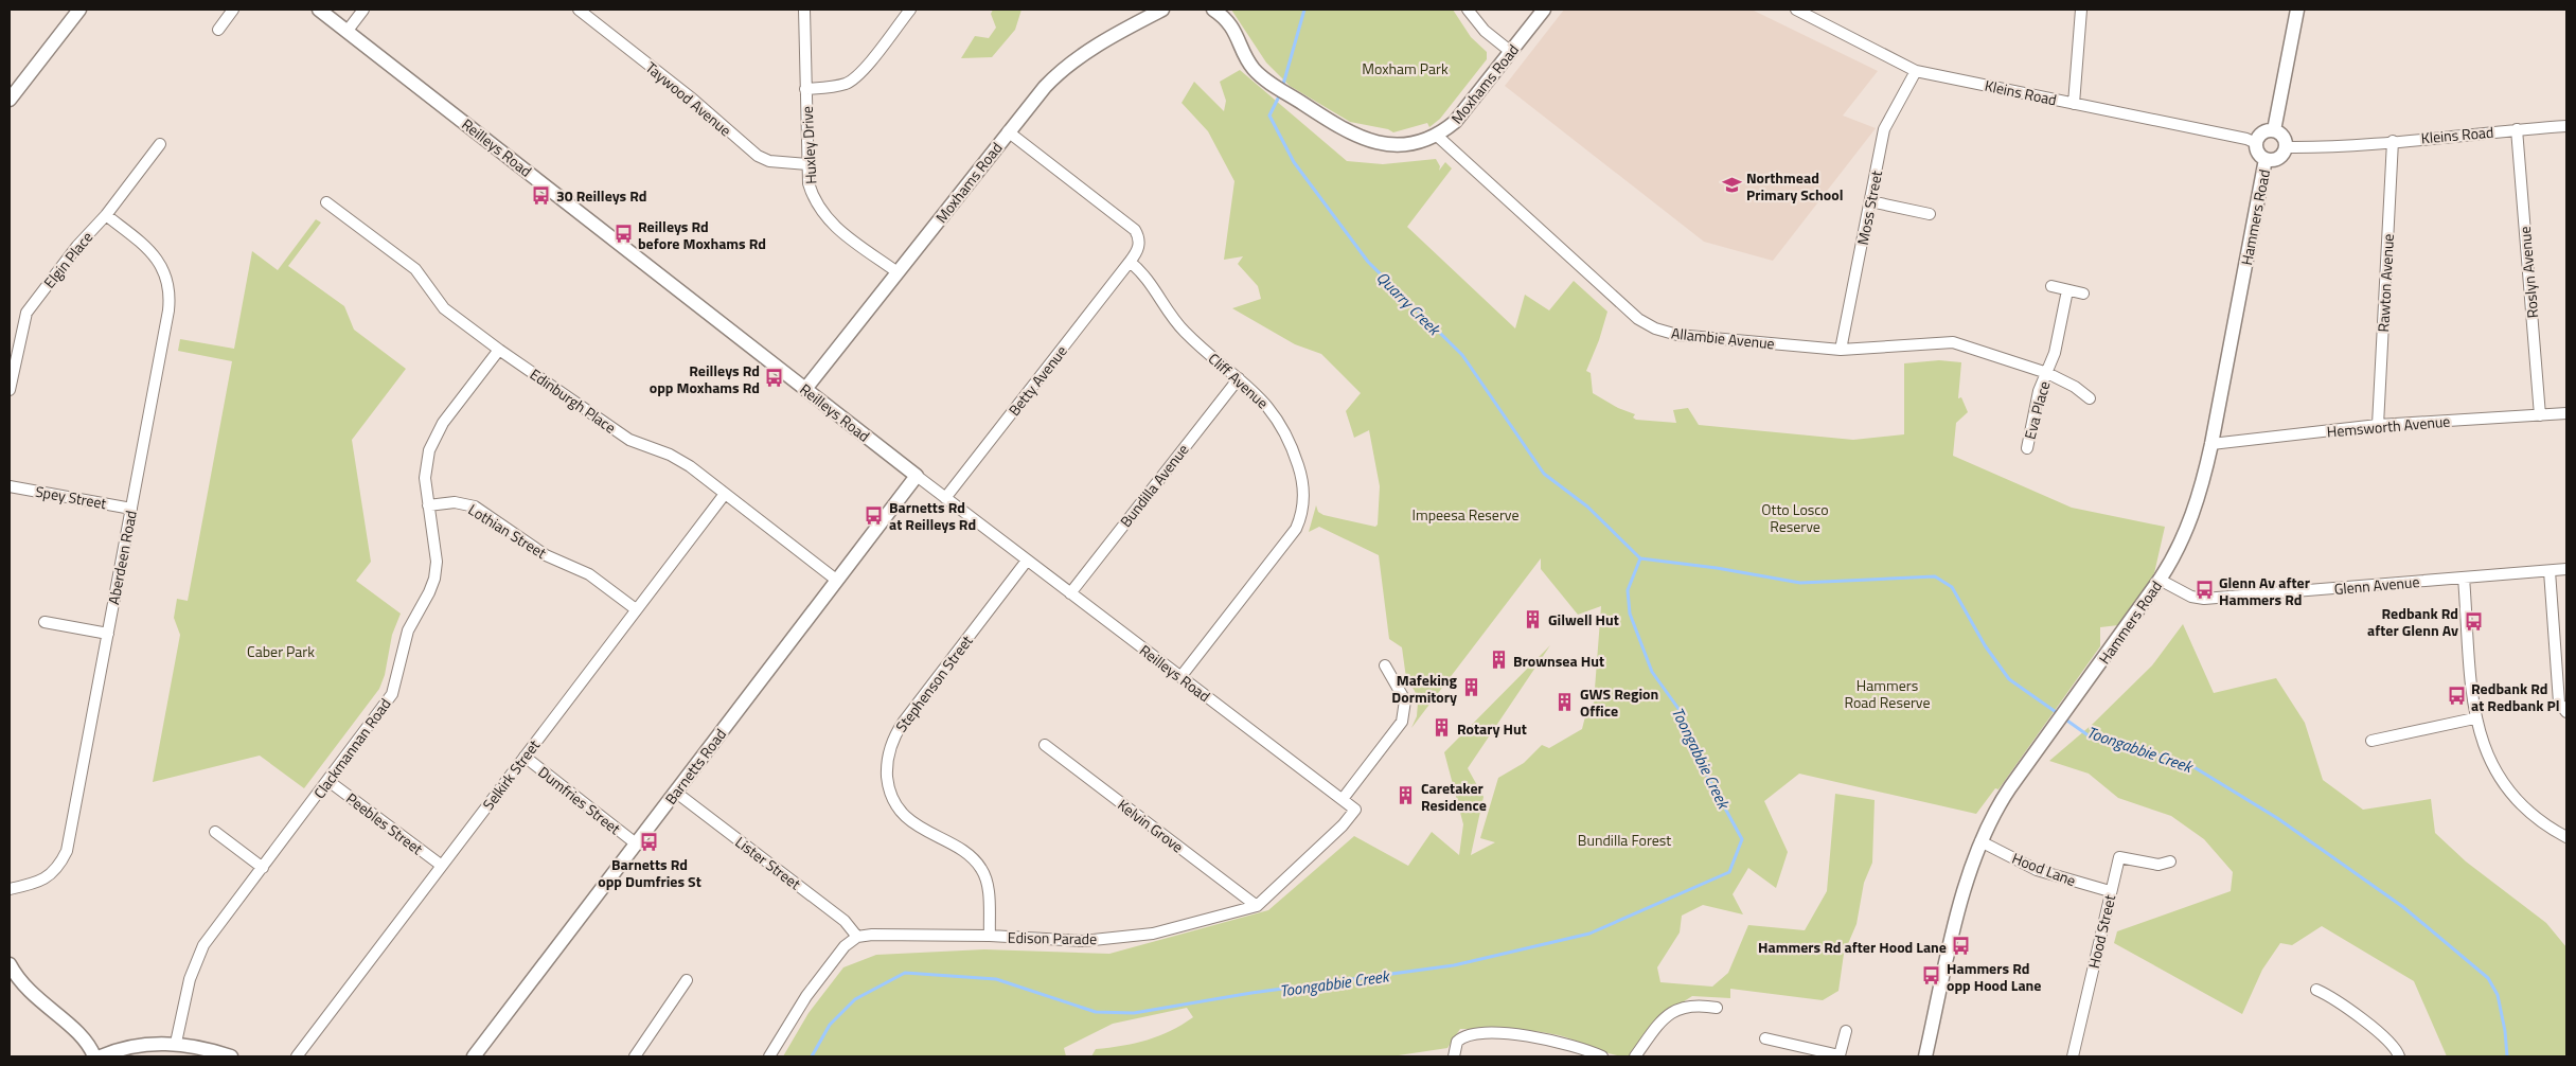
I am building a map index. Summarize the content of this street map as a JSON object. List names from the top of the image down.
{
  "streets": {
    "street": [
      "Moxhams Road",
      "Kleins Road",
      "Taywood Avenue",
      "Huxley Drive",
      "Reilleys Road",
      "Moss Street",
      "Hammers Road",
      "Elgin Place",
      "Roslyn Avenue",
      "Rawton Avenue",
      "Allambie Avenue",
      "Betty Avenue",
      "Cliff Avenue",
      "Edinburgh Place",
      "Eva Place",
      "Hemsworth Avenue",
      "Bundilla Avenue",
      "Spey Street",
      "Lothian Street",
      "Aberdeen Road",
      "Glenn Avenue",
      "Stephenson Street",
      "Clackmannan Road",
      "Barnetts Road",
      "Selkirk Street",
      "Dumfries Street",
      "Peebles Street",
      "Kelvin Grove",
      "Lister Street",
      "Hood Lane",
      "Hood Street",
      "Edison Parade"
    ]
  },
  "crossings": [
    ["Moxhams Road", "Huxley Drive"],
    ["Moxhams Road", "Reilleys Road"],
    ["Moxhams Road", "Allambie Avenue"],
    ["Kleins Road", "Moss Street"],
    ["Kleins Road", "Hammers Road"],
    ["Kleins Road", "Roslyn Avenue"],
    ["Kleins Road", "Rawton Avenue"],
    ["Taywood Avenue", "Huxley Drive"],
    ["Reilleys Road", "Betty Avenue"],
    ["Reilleys Road", "Cliff Avenue"],
    ["Reilleys Road", "Bundilla Avenue"],
    ["Reilleys Road", "Stephenson Street"],
    ["Reilleys Road", "Barnetts Road"],
    ["Reilleys Road", "Edison Parade"],
    ["Moss Street", "Allambie Avenue"],
    ["Hammers Road", "Hemsworth Avenue"],
    ["Hammers Road", "Glenn Avenue"],
    ["Hammers Road", "Hood Lane"],
    ["Elgin Place", "Aberdeen Road"],
    ["Roslyn Avenue", "Hemsworth Avenue"],
    ["Rawton Avenue", "Hemsworth Avenue"],
    ["Allambie Avenue", "Eva Place"],
    ["Betty Avenue", "Cliff Avenue"],
    ["Cliff Avenue", "Bundilla Avenue"],
    ["Edinburgh Place", "Clackmannan Road"],
    ["Edinburgh Place", "Barnetts Road"],
    ["Edinburgh Place", "Selkirk Street"],
    ["Spey Street", "Aberdeen Road"],
    ["Lothian Street", "Clackmannan Road"],
    ["Lothian Street", "Selkirk Street"],
    ["Stephenson Street", "Edison Parade"],
    ["Clackmannan Road", "Peebles Street"],
    ["Barnetts Road", "Dumfries Street"],
    ["Barnetts Road", "Lister Street"],
    ["Selkirk Street", "Dumfries Street"],
    ["Selkirk Street", "Peebles Street"],
    ["Kelvin Grove", "Edison Parade"],
    ["Lister Street", "Edison Parade"],
    ["Hood Lane", "Hood Street"]
  ],
  "water": ["Quarry Creek", "Toongabbie Creek"],
  "parks": [
    "Moxham Park",
    "Otto Losco Reserve",
    "Impeesa Reserve",
    "Caber Park",
    "Hammers Road Reserve",
    "Bundilla Forest"
  ],
  "places": {
    "school or university": ["Northmead Primary School"],
    "bus stop": [
      "30 Reilleys Rd",
      "Reilleys Rd before Moxhams Rd",
      "Reilleys Rd opp Moxhams Rd",
      "Barnetts Rd at Reilleys Rd",
      "Glenn Av after Hammers Rd",
      "Redbank Rd after Glenn Av",
      "Redbank Rd at Redbank Pl",
      "Barnetts Rd opp Dumfries St",
      "Hammers Rd after Hood Lane",
      "Hammers Rd opp Hood Lane"
    ],
    "building": [
      "Gilwell Hut",
      "Brownsea Hut",
      "Mafeking Dormitory",
      "GWS Region Office",
      "Rotary Hut",
      "Caretaker Residence"
    ]
  }
}
